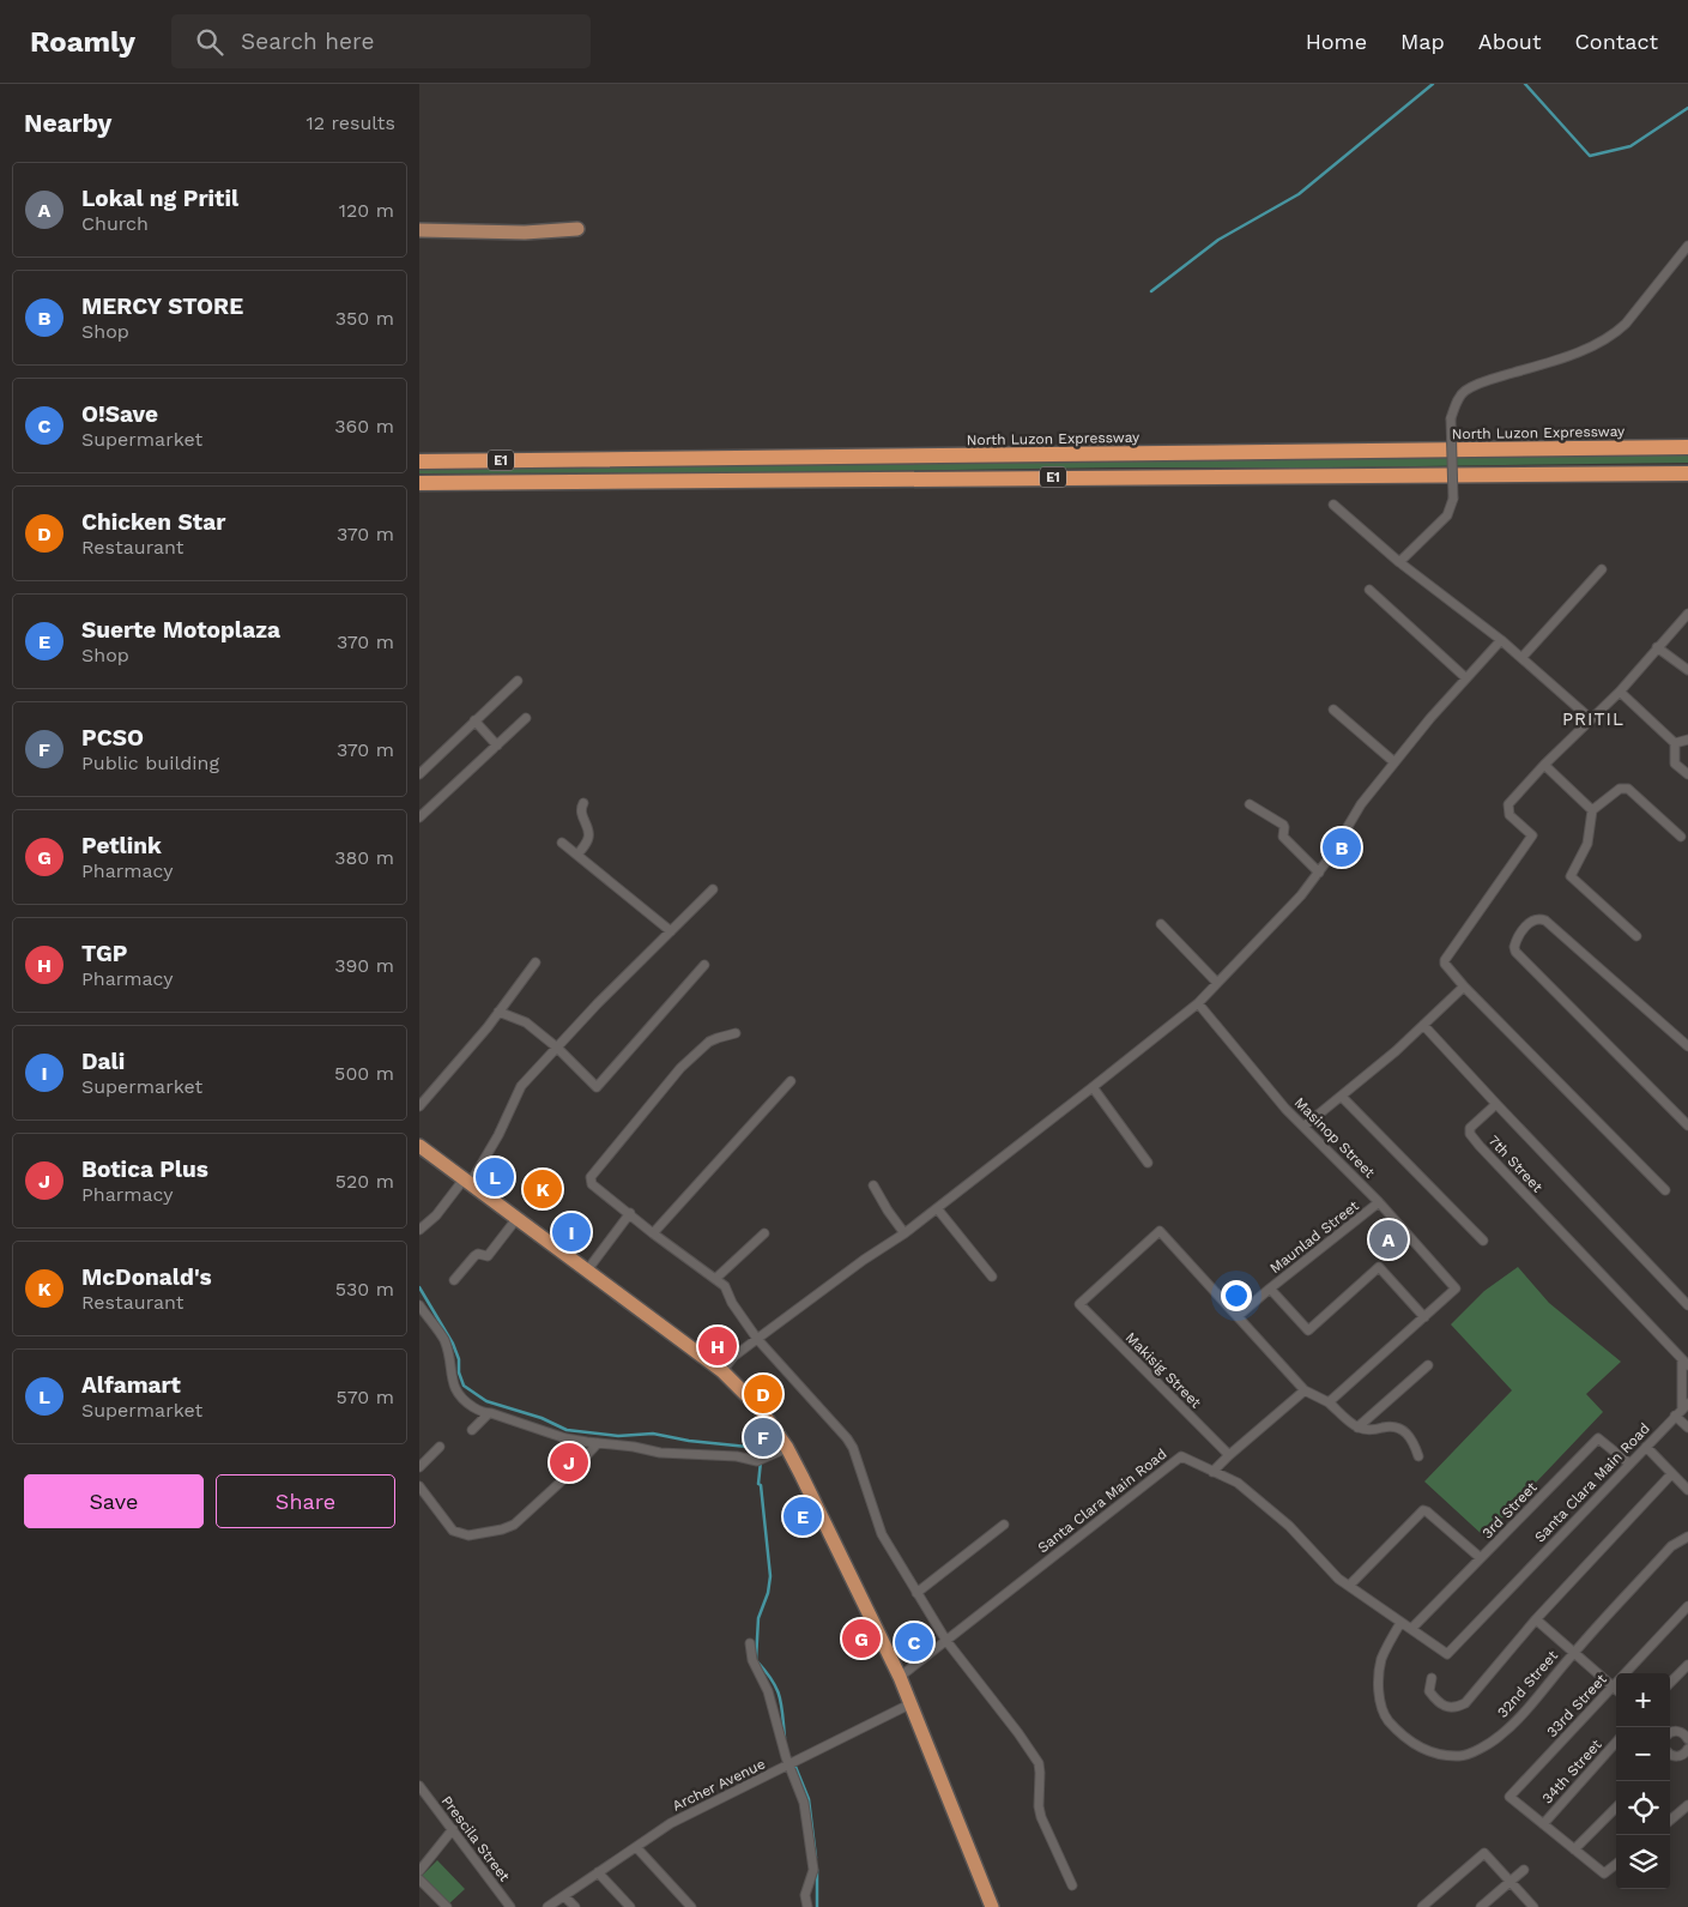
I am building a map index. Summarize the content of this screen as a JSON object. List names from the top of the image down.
{
  "streets": {
    "highway": ["North Luzon Expressway", "E1"],
    "street": [
      "Masinop Street",
      "7th Street",
      "Maunlad Street",
      "Makisig Street",
      "Santa Clara Main Road",
      "3rd Street",
      "32nd Street",
      "33rd Street",
      "34th Street",
      "Archer Avenue",
      "Prescila Street"
    ]
  },
  "crossings": [
    ["Masinop Street", "Maunlad Street"],
    ["Maunlad Street", "Makisig Street"],
    ["Santa Clara Main Road", "3rd Street"],
    ["Santa Clara Main Road", "32nd Street"],
    ["33rd Street", "34th Street"]
  ],
  "districts": ["PRITIL"],
  "page": {
    "header": "Roamly",
    "search": "Search here",
    "nav": [
      "Home",
      "Map",
      "About",
      "Contact"
    ],
    "heading": ["Nearby", "12 results"],
    "list": [
      {
        "mark": "A",
        "name": "Lokal ng Pritil",
        "note": "Church",
        "value": "120 m"
      },
      {
        "mark": "B",
        "name": "MERCY STORE",
        "note": "Shop",
        "value": "350 m"
      },
      {
        "mark": "C",
        "name": "O!Save",
        "note": "Supermarket",
        "value": "360 m"
      },
      {
        "mark": "D",
        "name": "Chicken Star",
        "note": "Restaurant",
        "value": "370 m"
      },
      {
        "mark": "E",
        "name": "Suerte Motoplaza",
        "note": "Shop",
        "value": "370 m"
      },
      {
        "mark": "F",
        "name": "PCSO",
        "note": "Public building",
        "value": "370 m"
      },
      {
        "mark": "G",
        "name": "Petlink",
        "note": "Pharmacy",
        "value": "380 m"
      },
      {
        "mark": "H",
        "name": "TGP",
        "note": "Pharmacy",
        "value": "390 m"
      },
      {
        "mark": "I",
        "name": "Dali",
        "note": "Supermarket",
        "value": "500 m"
      },
      {
        "mark": "J",
        "name": "Botica Plus",
        "note": "Pharmacy",
        "value": "520 m"
      },
      {
        "mark": "K",
        "name": "McDonald's",
        "note": "Restaurant",
        "value": "530 m"
      },
      {
        "mark": "L",
        "name": "Alfamart",
        "note": "Supermarket",
        "value": "570 m"
      }
    ],
    "pins": [
      "B",
      "L",
      "K",
      "I",
      "A",
      "H",
      "D",
      "F",
      "J",
      "E",
      "G",
      "C"
    ],
    "buttons": ["Save", "Share"],
    "map_buttons": ["+", "−"]
  }
}
